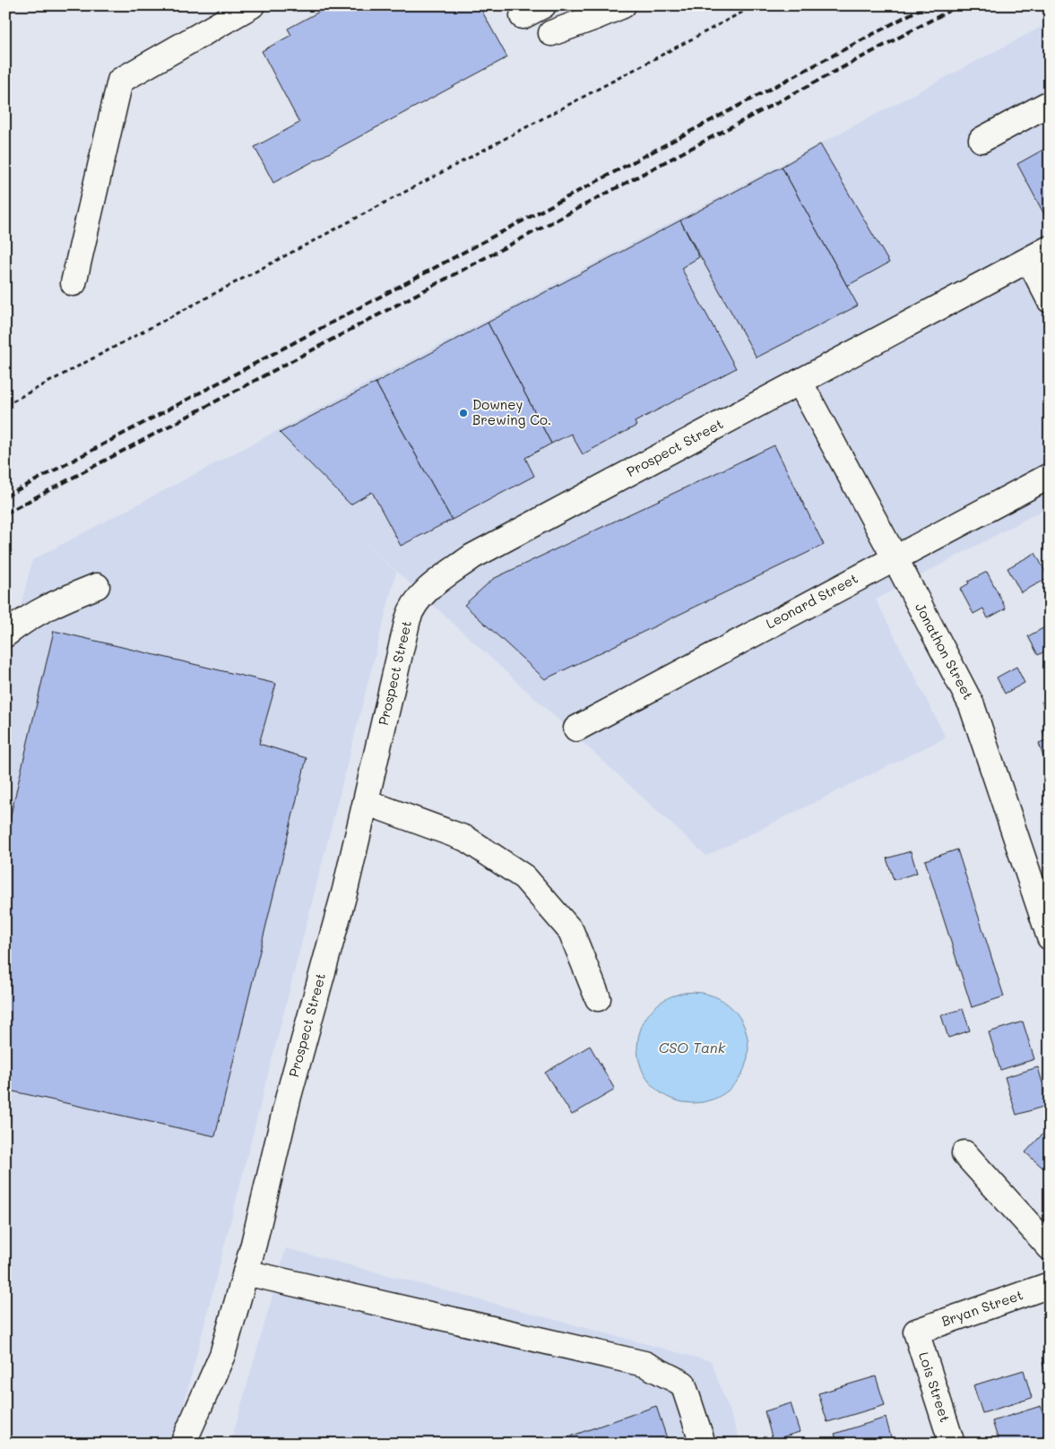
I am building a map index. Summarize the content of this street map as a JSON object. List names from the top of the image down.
{
  "streets": {
    "street": [
      "Prospect Street",
      "Leonard Street",
      "Jonathon Street",
      "Bryan Street",
      "Lois Street"
    ]
  },
  "crossings": [
    ["Prospect Street", "Jonathon Street"],
    ["Leonard Street", "Jonathon Street"],
    ["Bryan Street", "Lois Street"]
  ],
  "water": ["CSO Tank"],
  "places": ["Downey Brewing Co."]
}
